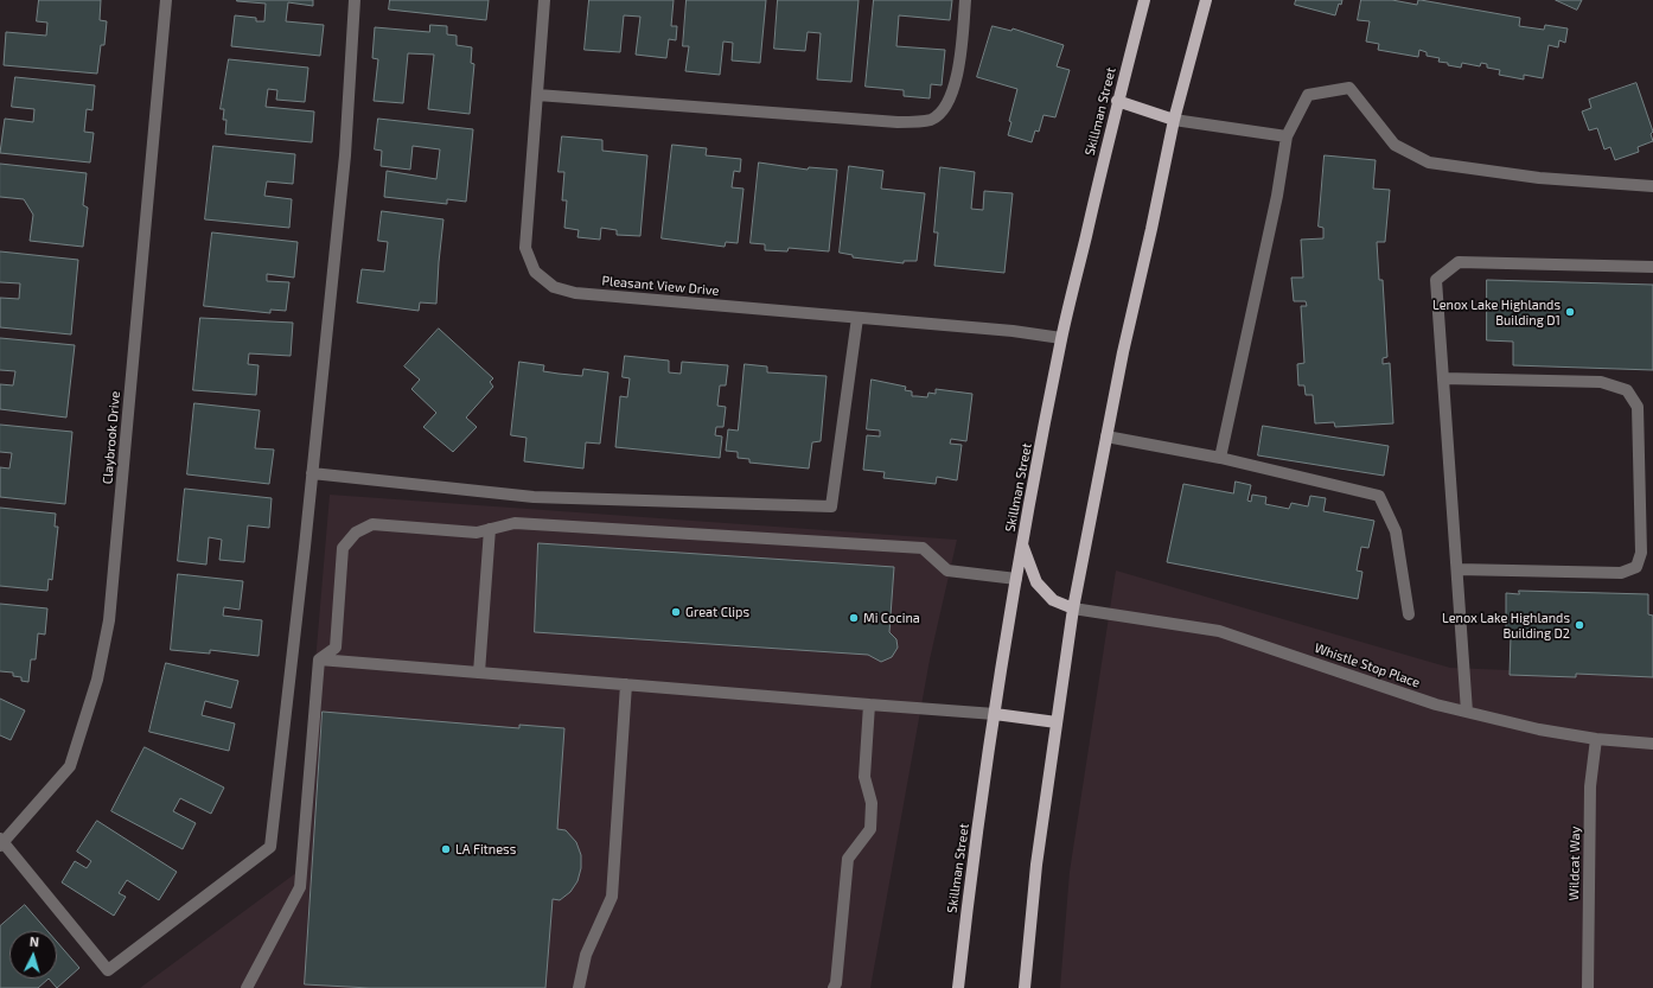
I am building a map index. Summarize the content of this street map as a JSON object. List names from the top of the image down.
{
  "streets": {
    "main road": ["Skillman Street"],
    "street": [
      "Pleasant View Drive",
      "Claybrook Drive",
      "Whistle Stop Place",
      "Wildcat Way"
    ]
  },
  "crossings": [
    ["Skillman Street", "Pleasant View Drive"],
    ["Whistle Stop Place", "Wildcat Way"]
  ],
  "places": [
    "Lenox Lake Highlands Building D1",
    "Great Clips",
    "Mi Cocina",
    "Lenox Lake Highlands Building D2",
    "LA Fitness"
  ],
  "north": "top"
}
